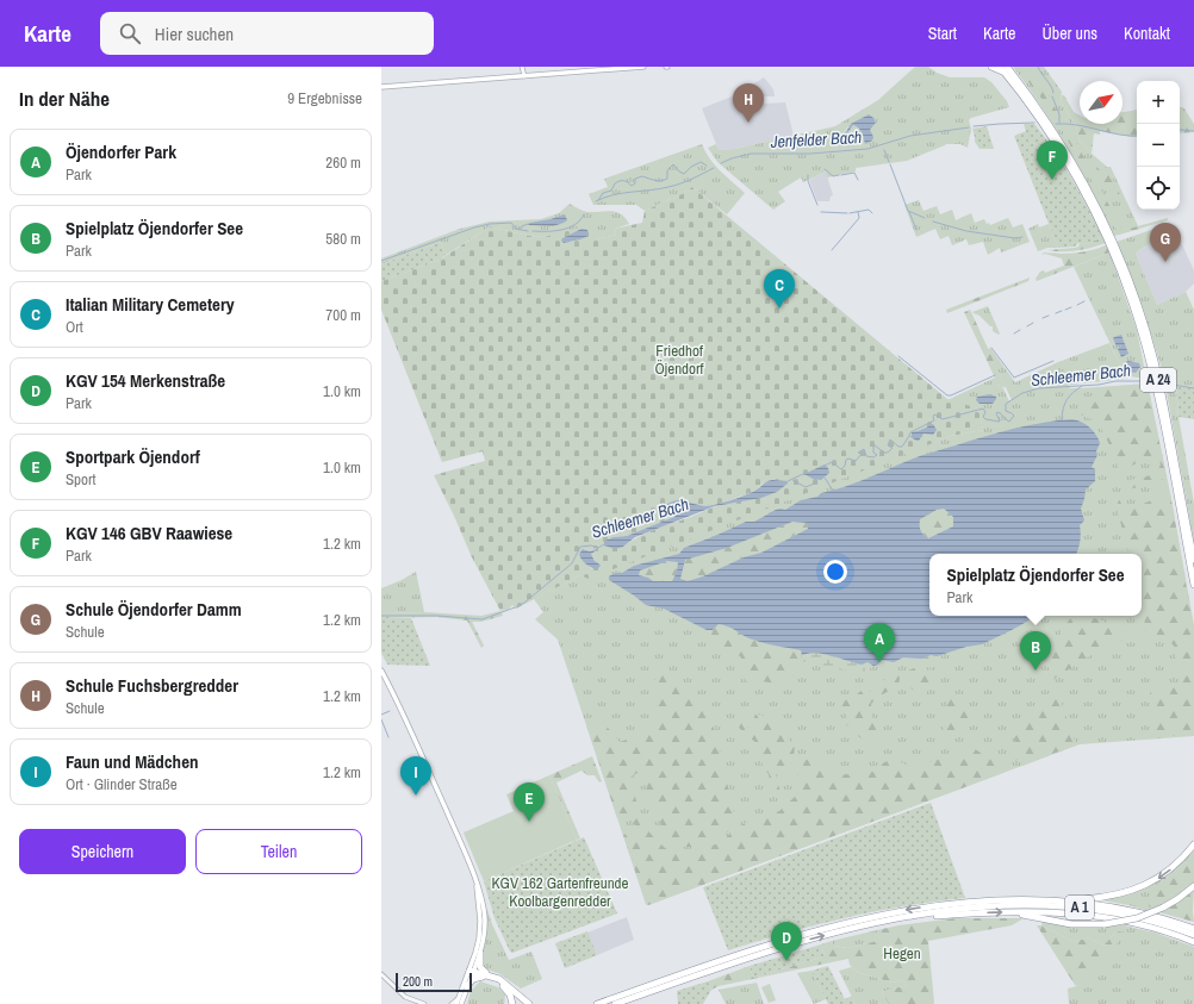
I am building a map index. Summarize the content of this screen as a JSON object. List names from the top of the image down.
{
  "streets": {
    "highway": ["A 24", "A 1"]
  },
  "water": ["Jenfelder Bach", "Schleemer Bach"],
  "parks": ["Friedhof Öjendorf", "KGV 162 Gartenfreunde Koolbargenredder", "Hegen"],
  "scale_bar": "200 m",
  "north": "top right",
  "page": {
    "header": "Karte",
    "search": "Hier suchen",
    "nav": [
      "Start",
      "Karte",
      "Über uns",
      "Kontakt"
    ],
    "heading": ["In der Nähe", "9 Ergebnisse"],
    "map_buttons": ["+", "−"],
    "pins": [
      "H",
      "F",
      "G",
      "C",
      "A",
      "B",
      "I",
      "E",
      "D"
    ],
    "list": [
      {
        "mark": "A",
        "name": "Öjendorfer Park",
        "note": "Park",
        "value": "260 m"
      },
      {
        "mark": "B",
        "name": "Spielplatz Öjendorfer See",
        "note": "Park",
        "value": "580 m"
      },
      {
        "mark": "C",
        "name": "Italian Military Cemetery",
        "note": "Ort",
        "value": "700 m"
      },
      {
        "mark": "D",
        "name": "KGV 154 Merkenstraße",
        "note": "Park",
        "value": "1.0 km"
      },
      {
        "mark": "E",
        "name": "Sportpark Öjendorf",
        "note": "Sport",
        "value": "1.0 km"
      },
      {
        "mark": "F",
        "name": "KGV 146 GBV Raawiese",
        "note": "Park",
        "value": "1.2 km"
      },
      {
        "mark": "G",
        "name": "Schule Öjendorfer Damm",
        "note": "Schule",
        "value": "1.2 km"
      },
      {
        "mark": "H",
        "name": "Schule Fuchsbergredder",
        "note": "Schule",
        "value": "1.2 km"
      },
      {
        "mark": "I",
        "name": "Faun und Mädchen",
        "note": "Ort · Glinder Straße",
        "value": "1.2 km"
      }
    ],
    "popup": ["Spielplatz Öjendorfer See", "Park"],
    "buttons": ["Speichern", "Teilen"],
    "scale": "200 m"
  }
}
